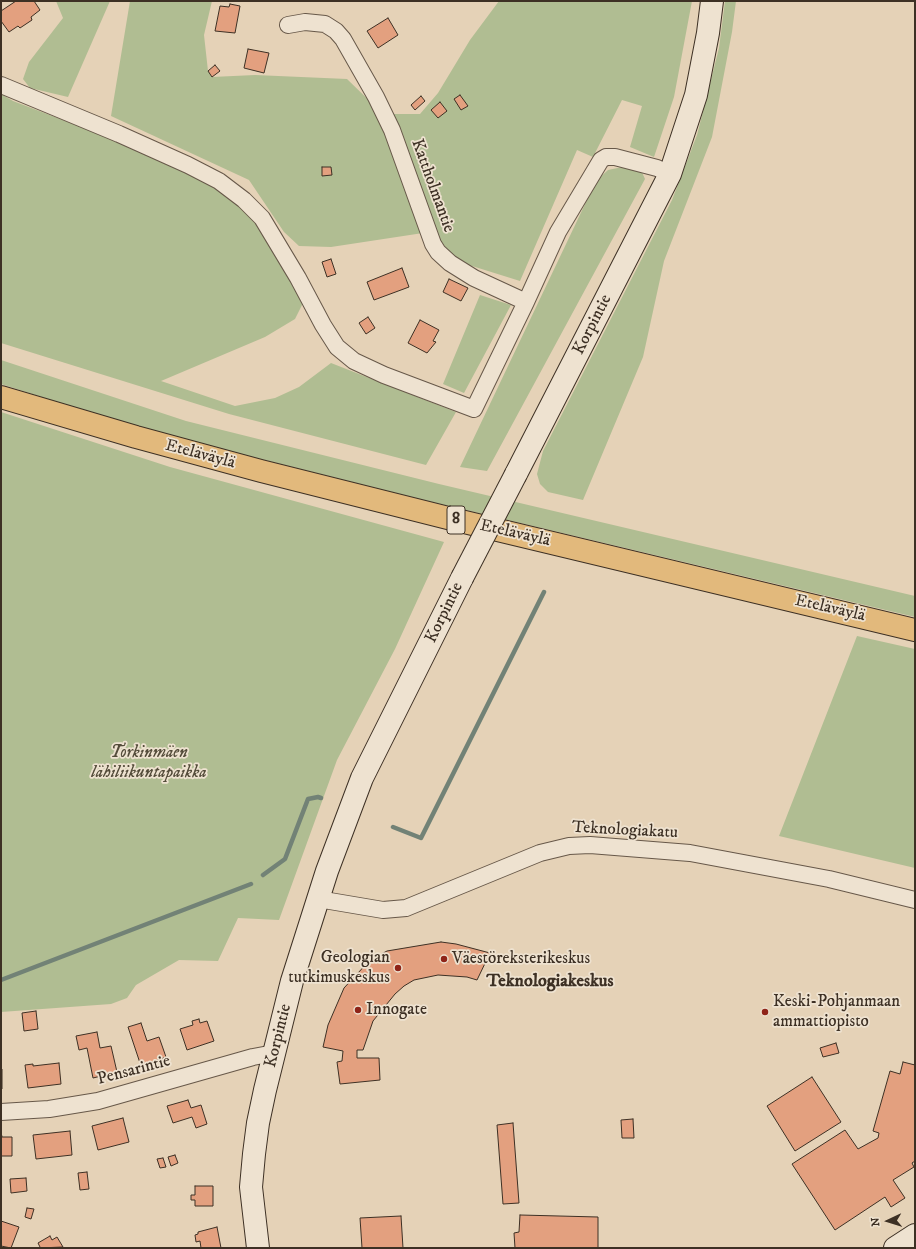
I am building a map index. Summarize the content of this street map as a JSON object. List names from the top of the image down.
{
  "streets": {
    "highway": ["Eteläväylä", "8"],
    "street": [
      "Kattholmantie",
      "Korpintie",
      "Teknologiakatu",
      "Pensarintie"
    ]
  },
  "crossings": [
    ["Korpintie", "Teknologiakatu"],
    ["Korpintie", "Pensarintie"]
  ],
  "districts": ["Teknologiakeskus"],
  "parks": ["Torkinmäen lähiliikuntapaikka"],
  "places": [
    "Väestöreksterikeskus",
    "Geologian tutkimuskeskus",
    "Innogate",
    "Keski-Pohjanmaan ammattiopisto"
  ],
  "north": "left"
}
